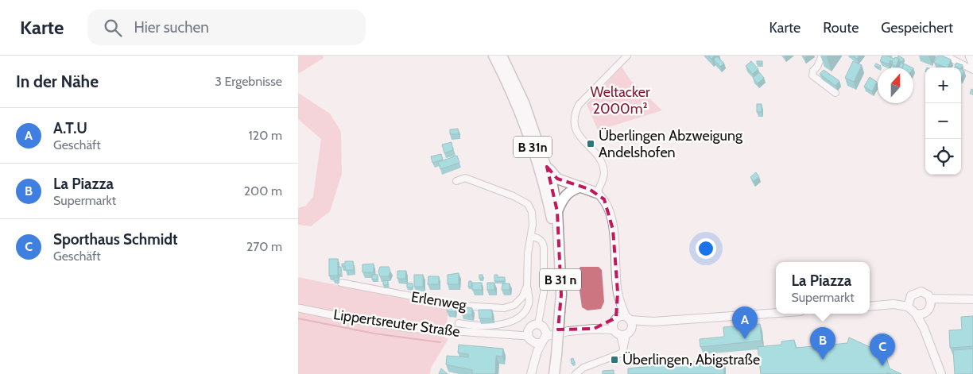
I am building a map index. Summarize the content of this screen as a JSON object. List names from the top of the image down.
{
  "streets": {
    "highway": ["B 31n", "B 31 n"],
    "street": ["Erlenweg", "Lippertsreuter Straße"]
  },
  "crossings": [
    ["B 31n", "B 31 n"]
  ],
  "parks": ["Weltacker 2000m²"],
  "places": {
    "transit": ["Überlingen Abzweigung Andelshofen", "Überlingen, Abigstraße"]
  },
  "north": "top",
  "page": {
    "header": "Karte",
    "search": "Hier suchen",
    "nav": ["Karte", "Route", "Gespeichert"],
    "heading": ["In der Nähe", "3 Ergebnisse"],
    "map_buttons": ["+", "−"],
    "list": [
      {
        "mark": "A",
        "name": "A.T.U",
        "note": "Geschäft",
        "value": "120 m"
      },
      {
        "mark": "B",
        "name": "La Piazza",
        "note": "Supermarkt",
        "value": "200 m"
      },
      {
        "mark": "C",
        "name": "Sporthaus Schmidt",
        "note": "Geschäft",
        "value": "270 m"
      }
    ],
    "popup": ["La Piazza", "Supermarkt"],
    "pins": ["A", "B", "C"]
  }
}
